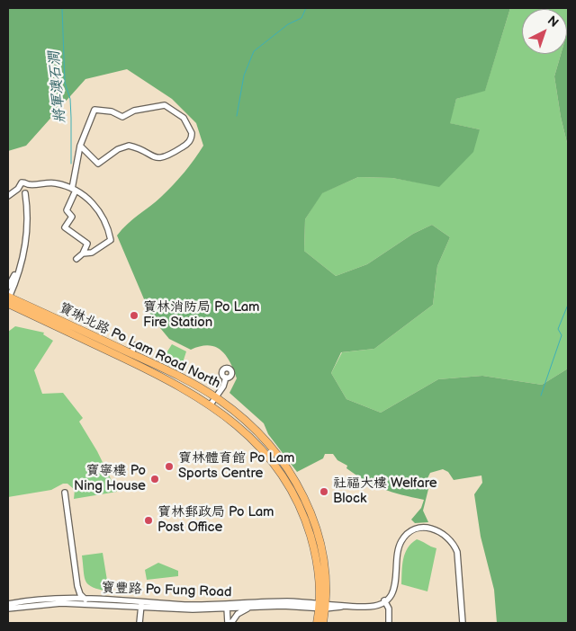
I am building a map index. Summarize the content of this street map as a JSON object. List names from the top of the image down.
{
  "streets": {
    "main road": ["寶琳北路 Po Lam Road North"],
    "street": ["寶豐路 Po Fung Road"]
  },
  "crossings": [
    ["寶琳北路 Po Lam Road North", "寶豐路 Po Fung Road"]
  ],
  "water": ["將軍澳石澗"],
  "places": [
    "寶林消防局 Po Lam Fire Station",
    "寶林體育館 Po Lam Sports Centre",
    "寶寧樓 Po Ning House",
    "社福大樓 Welfare Block",
    "寶林郵政局 Po Lam Post Office"
  ],
  "north": "top right"
}
